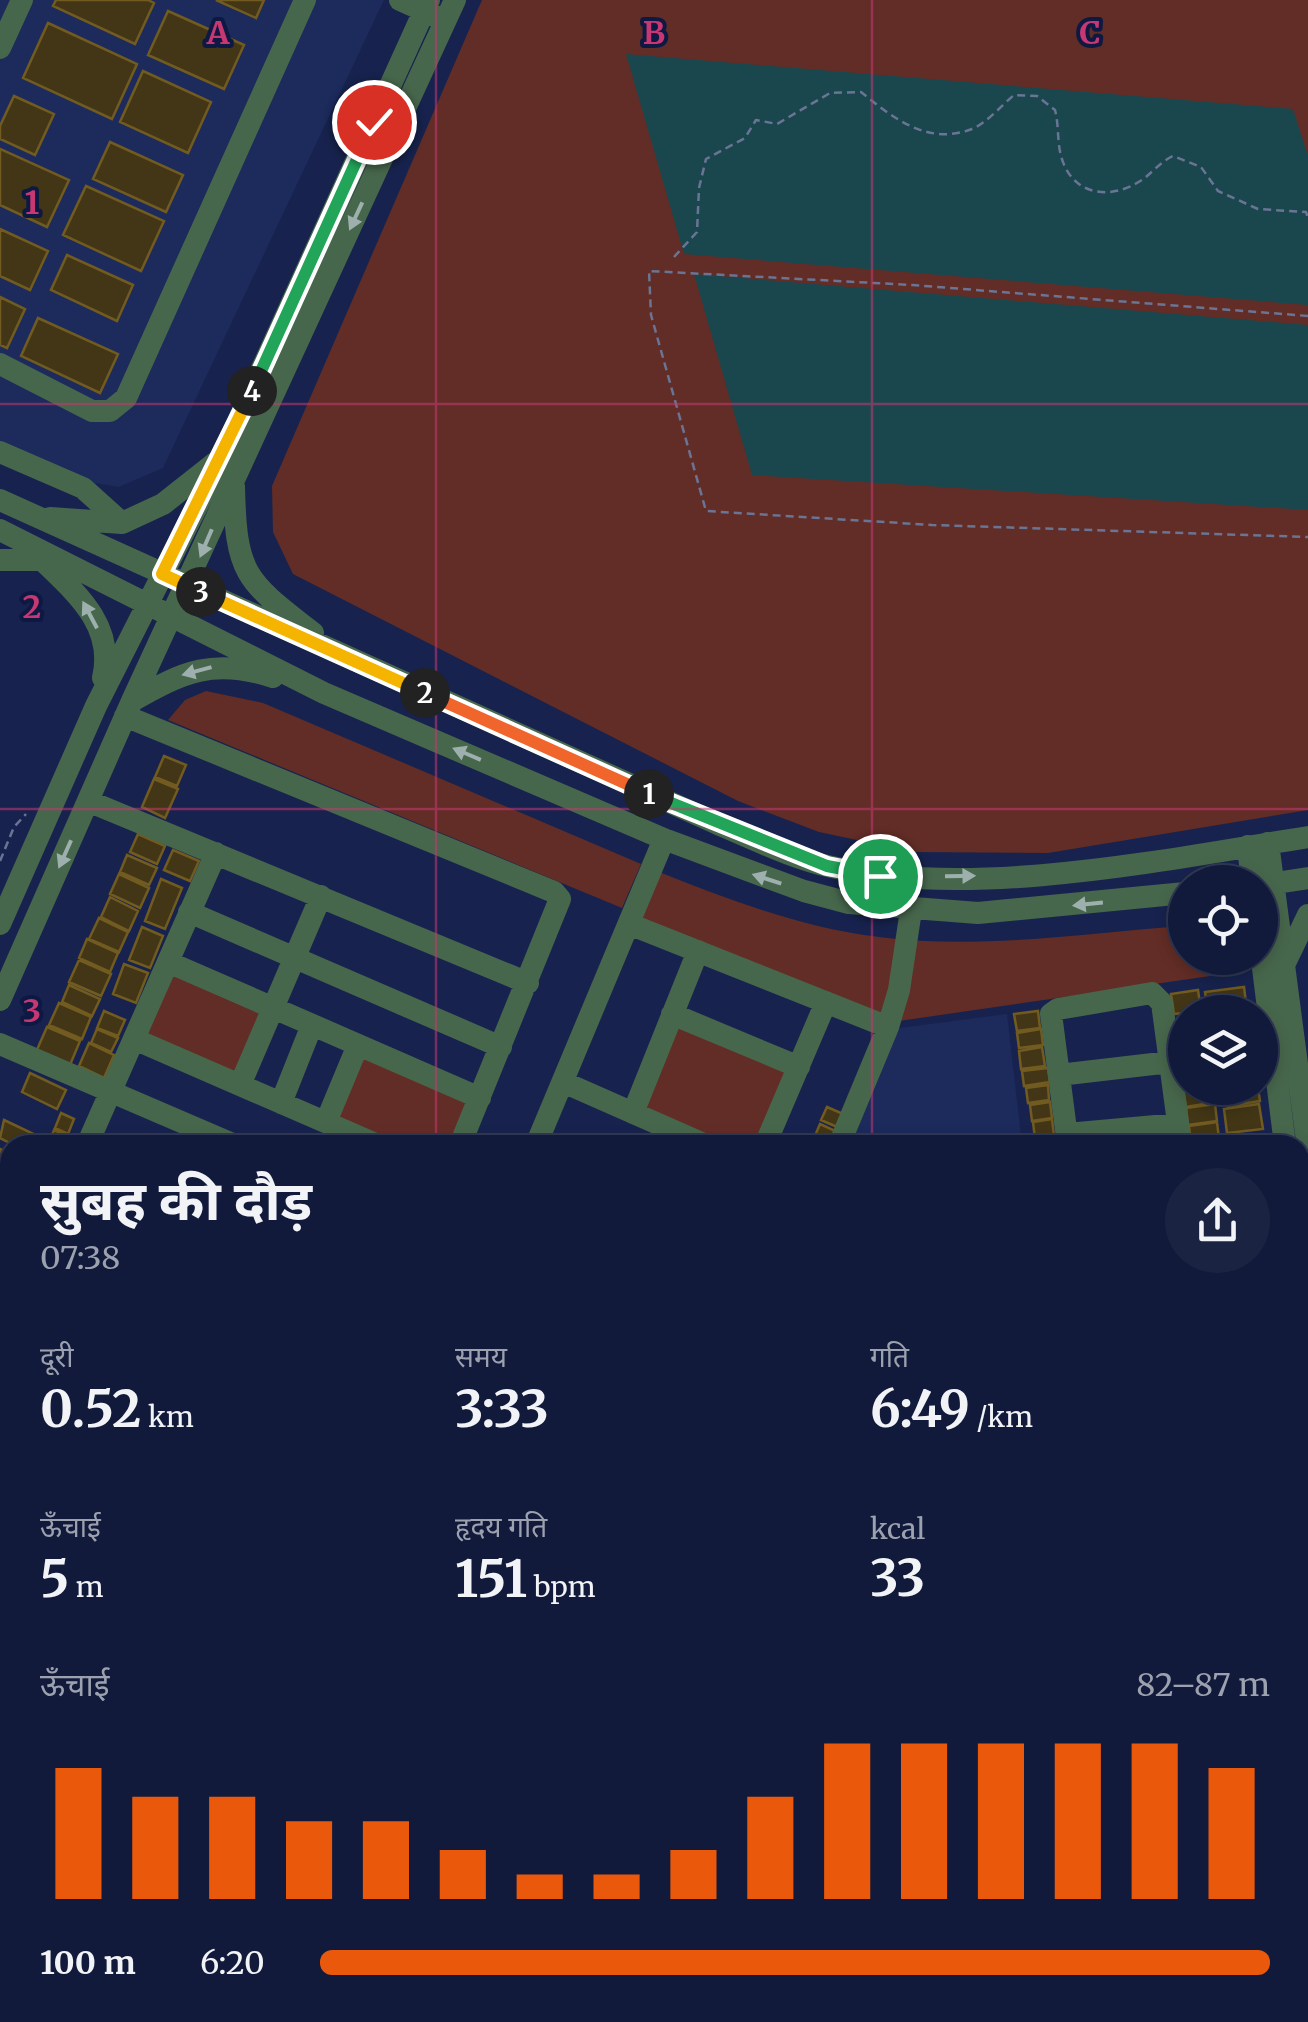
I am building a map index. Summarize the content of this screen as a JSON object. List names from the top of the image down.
{
  "page": {
    "pins": [
      "4",
      "3",
      "2",
      "1"
    ],
    "heading": ["सुबह की दौड़", "07:38"],
    "stats": [
      ["दूरी", "0.52 km"],
      ["समय", "3:33"],
      ["गति", "6:49 /km"],
      ["ऊँचाई", "5 m"],
      ["हृदय गति", "151 bpm"],
      ["kcal", "33"]
    ],
    "chart": ["ऊँचाई", "82–87 m"],
    "list": [
      {
        "name": "100 m",
        "note": "6:20"
      }
    ]
  },
  "grid": {
    "columns": ["A", "B", "C"],
    "rows": ["1", "2", "3"]
  }
}
